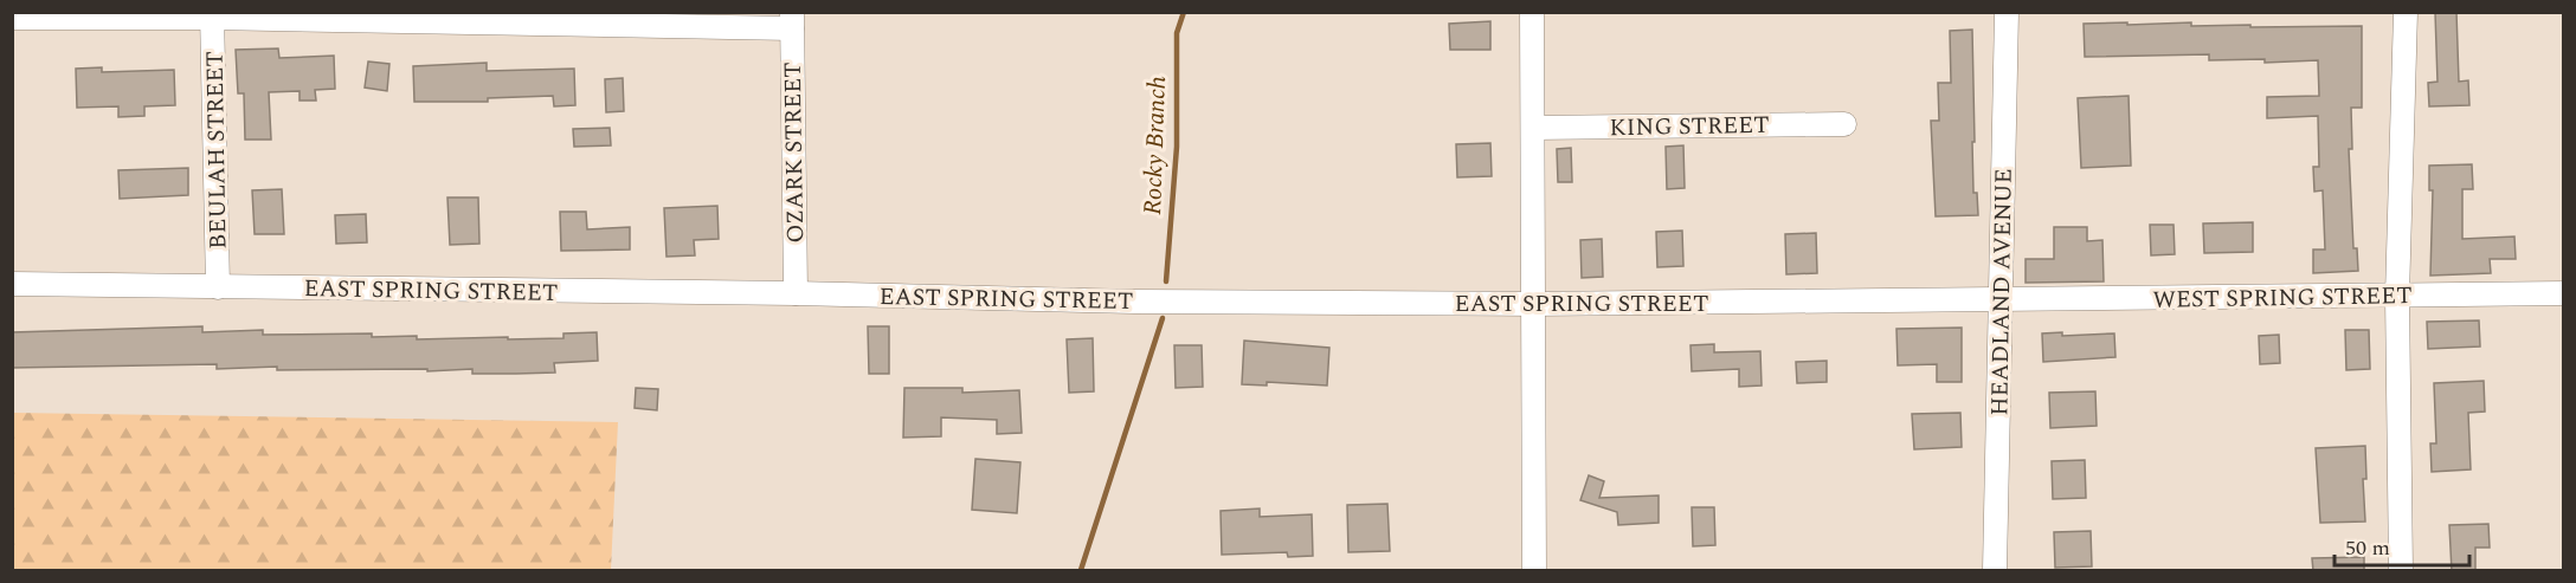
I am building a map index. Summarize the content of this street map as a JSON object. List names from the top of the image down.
{
  "streets": {
    "street": [
      "KING STREET",
      "BEULAH STREET",
      "OZARK STREET",
      "EAST SPRING STREET",
      "HEADLAND AVENUE",
      "WEST SPRING STREET"
    ]
  },
  "crossings": [
    ["BEULAH STREET", "EAST SPRING STREET"],
    ["OZARK STREET", "EAST SPRING STREET"],
    ["EAST SPRING STREET", "HEADLAND AVENUE"],
    ["EAST SPRING STREET", "WEST SPRING STREET"],
    ["HEADLAND AVENUE", "WEST SPRING STREET"]
  ],
  "water": ["Rocky Branch"],
  "scale_bar": "50 m"
}
